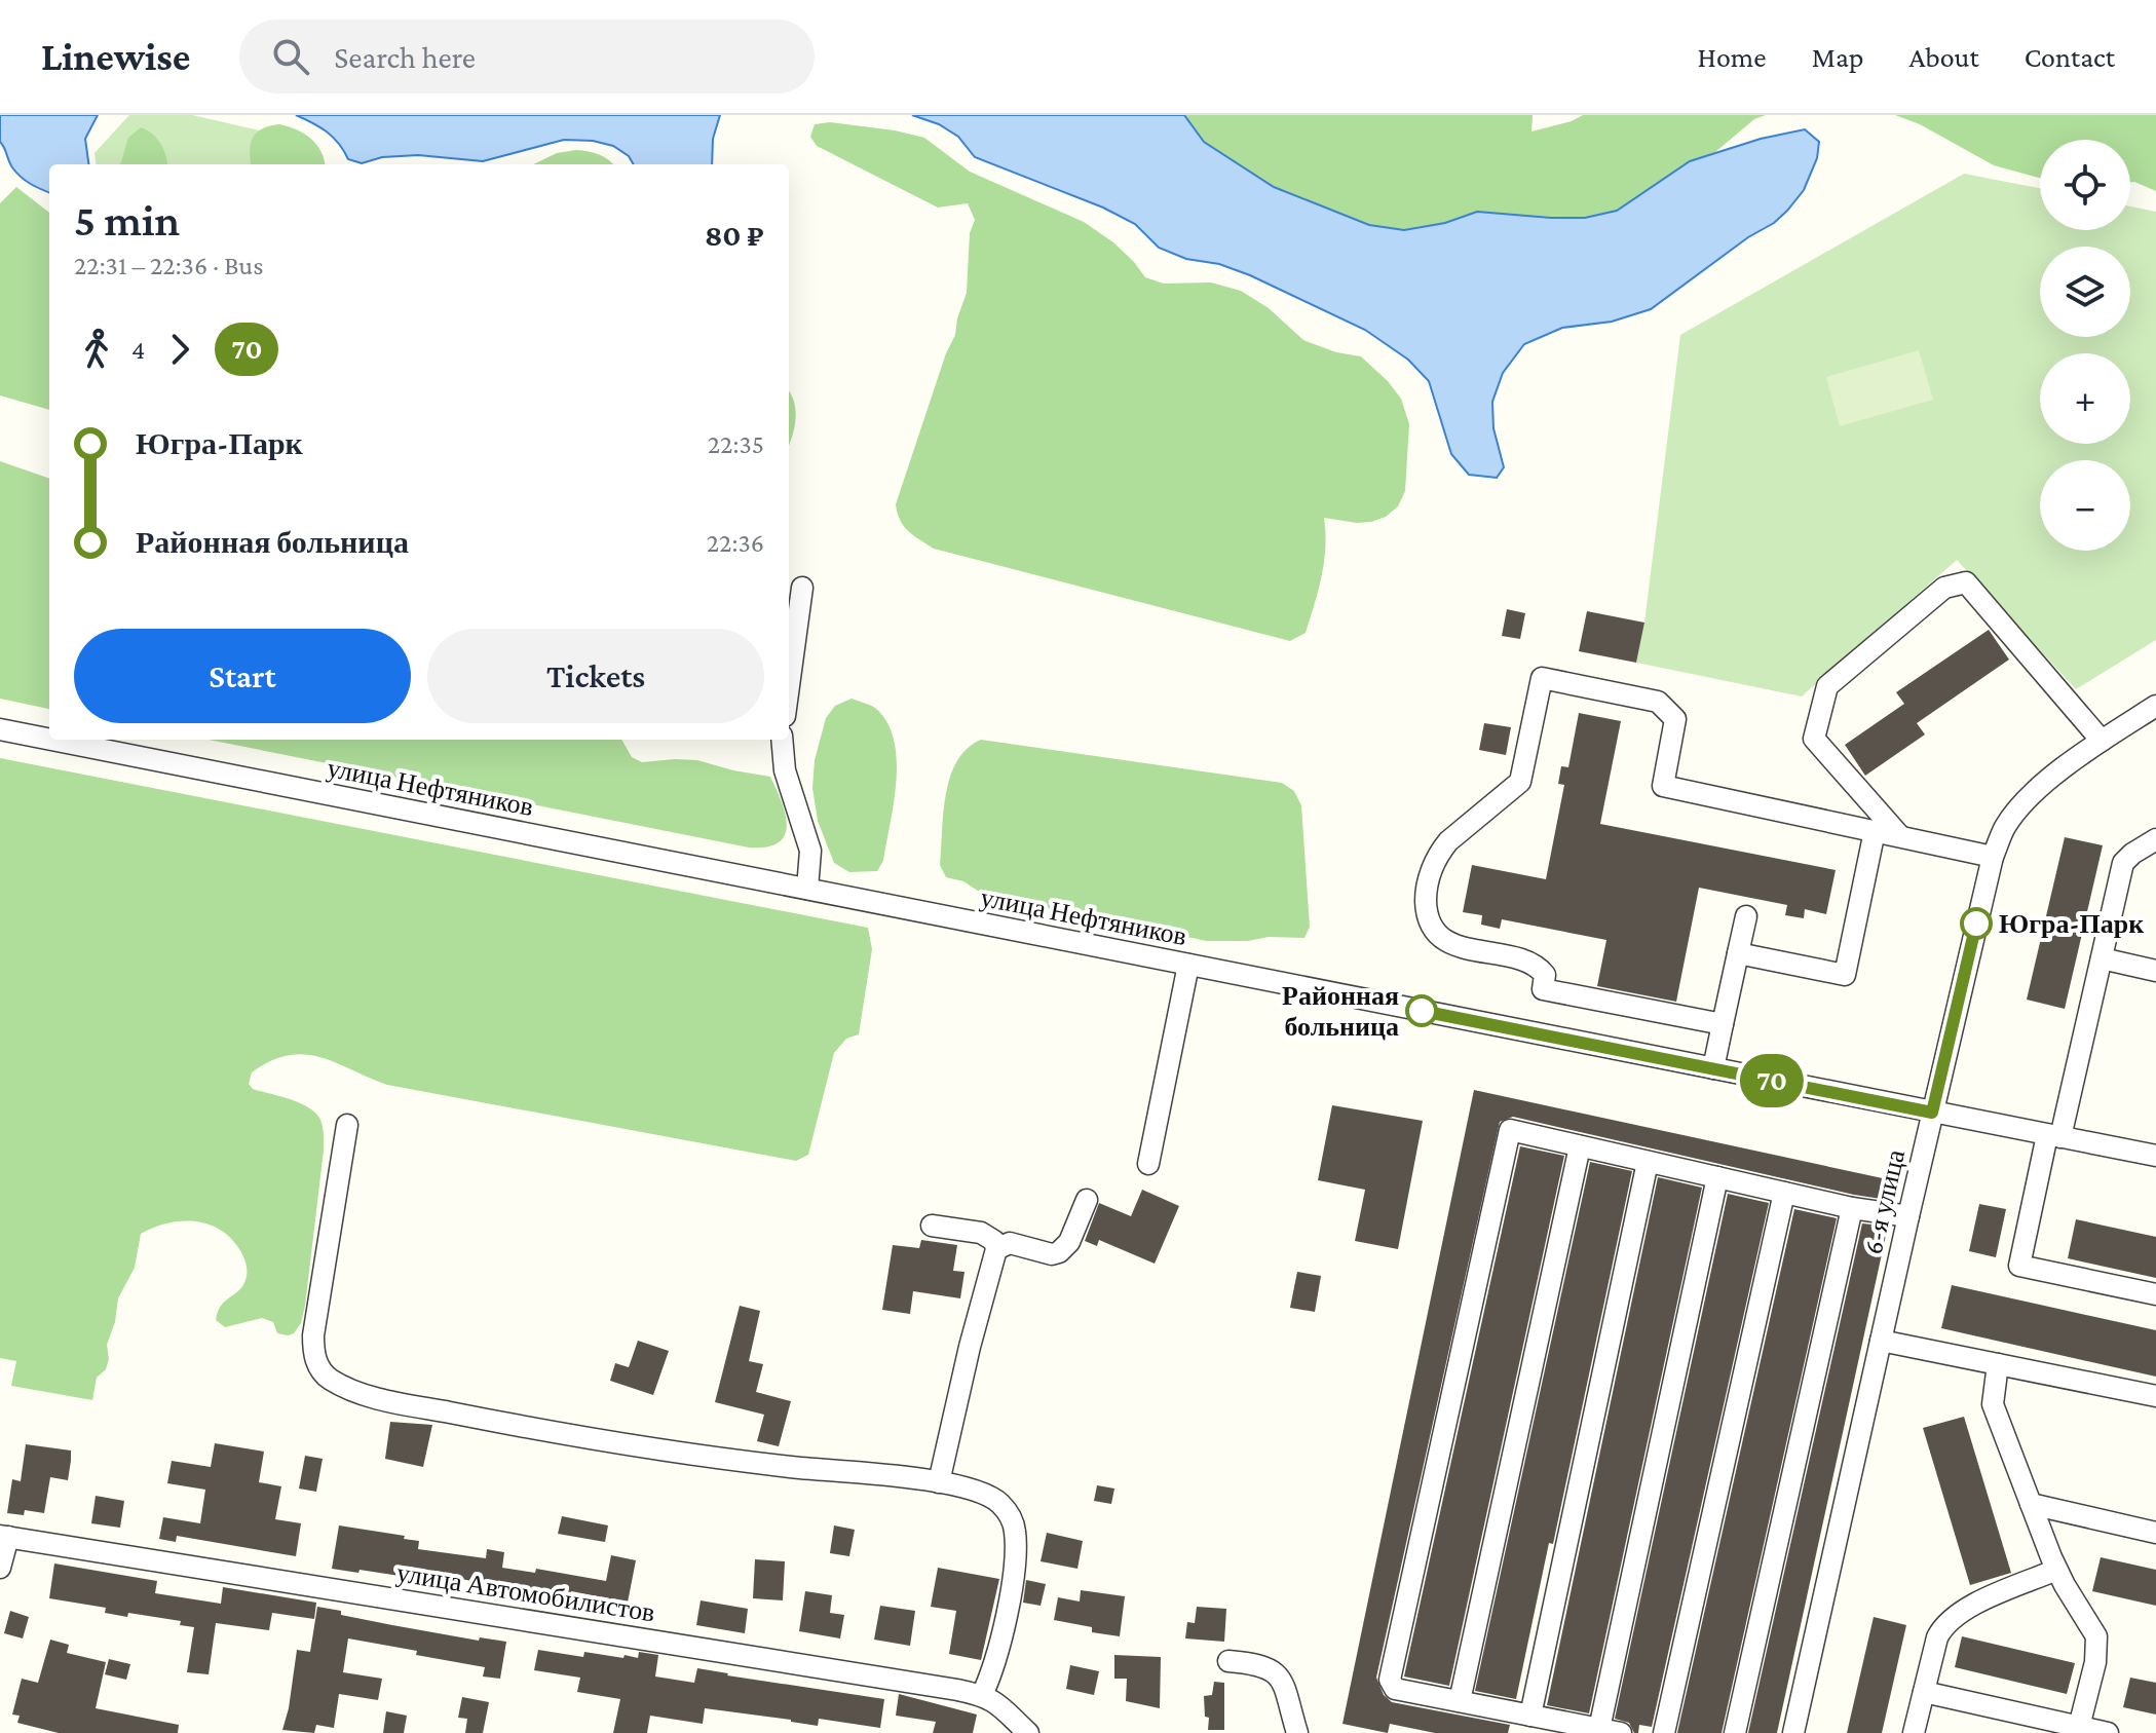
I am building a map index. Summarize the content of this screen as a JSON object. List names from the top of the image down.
{
  "streets": {
    "street": ["улица Нефтяников", "6-я улица", "улица Автомобилистов"]
  },
  "crossings": [
    ["улица Нефтяников", "6-я улица"]
  ],
  "places": ["Югра-Парк", "Районная больница"],
  "lines": ["bus line 70"],
  "page": {
    "header": "Linewise",
    "search": "Search here",
    "nav": [
      "Home",
      "Map",
      "About",
      "Contact"
    ],
    "on_map": "70",
    "map_buttons": ["+", "−"],
    "heading": ["5 min", "22:31 – 22:36 · Bus", "80 ₽"],
    "legs": ["4", "70"],
    "list": [
      {
        "name": "Югра-Парк",
        "value": "22:35"
      },
      {
        "name": "Районная больница",
        "value": "22:36"
      }
    ],
    "buttons": ["Start", "Tickets"]
  }
}
